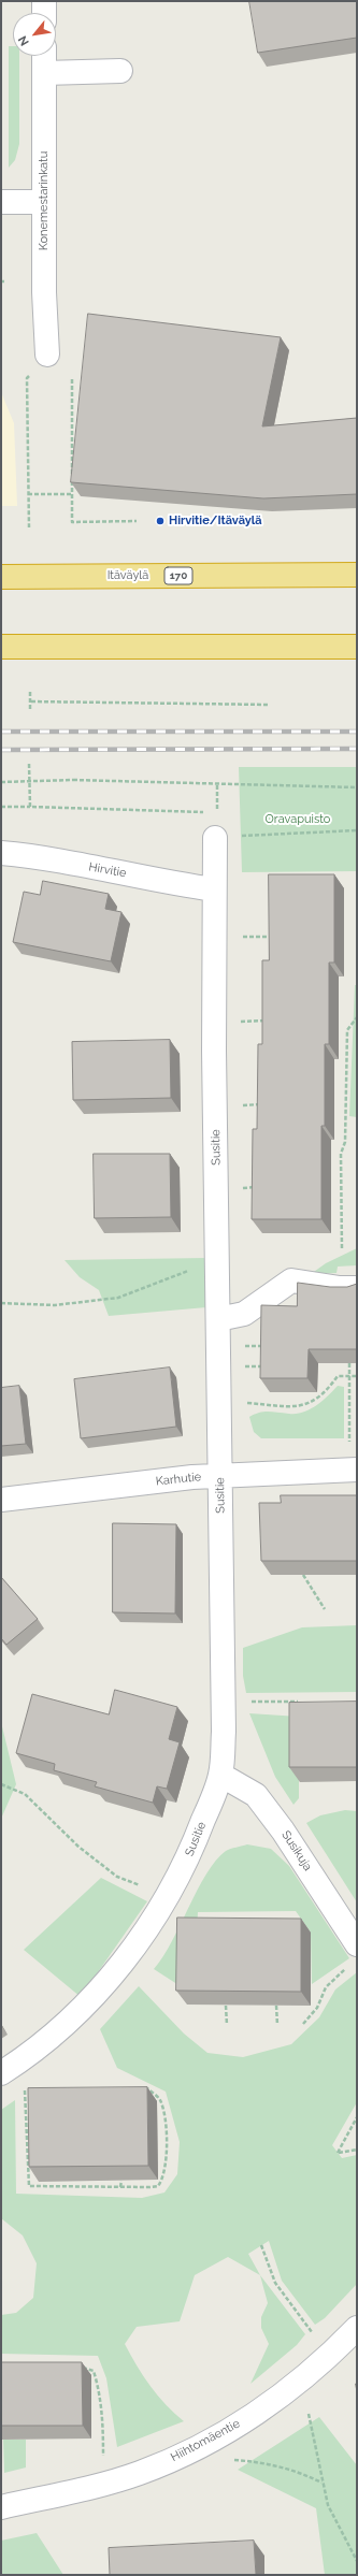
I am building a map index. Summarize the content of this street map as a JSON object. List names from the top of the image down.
{
  "streets": {
    "highway": ["Itäväylä", "170"],
    "street": [
      "Konemestarinkatu",
      "Hirvitie",
      "Susitie",
      "Karhutie",
      "Susikuja",
      "Hiihtomäentie"
    ]
  },
  "crossings": [
    ["Hirvitie", "Susitie"],
    ["Susitie", "Karhutie"],
    ["Susitie", "Susikuja"]
  ],
  "parks": ["Oravapuisto"],
  "places": ["Hirvitie/Itäväylä"],
  "north": "bottom left"
}
